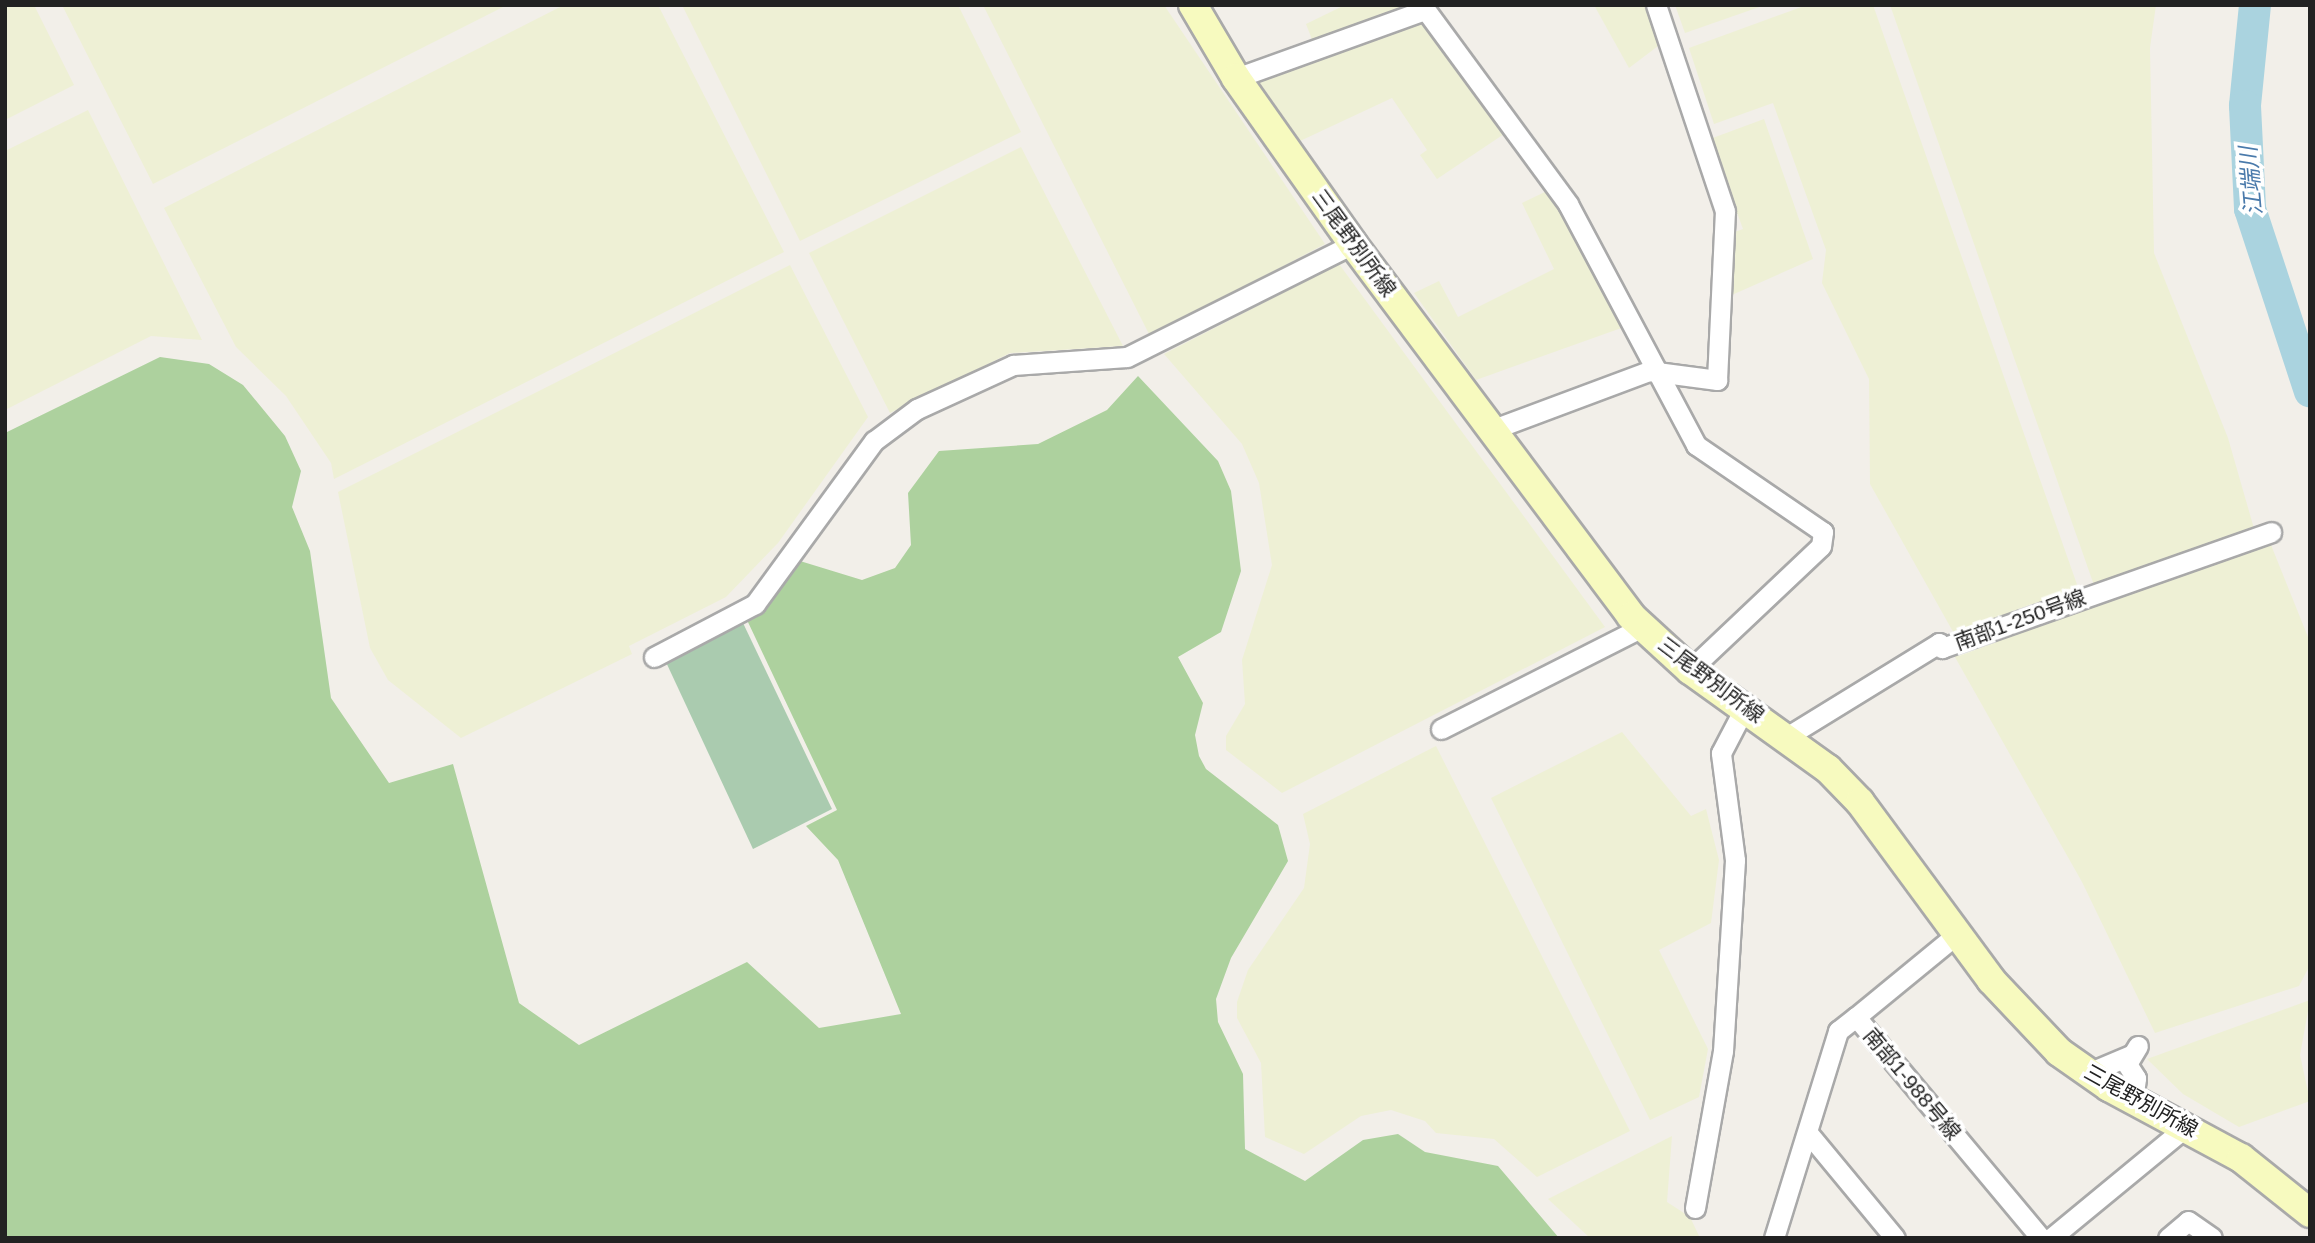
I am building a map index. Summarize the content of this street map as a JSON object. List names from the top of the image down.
{
  "streets": {
    "main road": ["三尾野別所線"],
    "street": ["南部1-250号線", "南部1-988号線"]
  },
  "crossings": [
    ["三尾野別所線", "南部1-250号線"]
  ],
  "water": ["江端川"]
}
